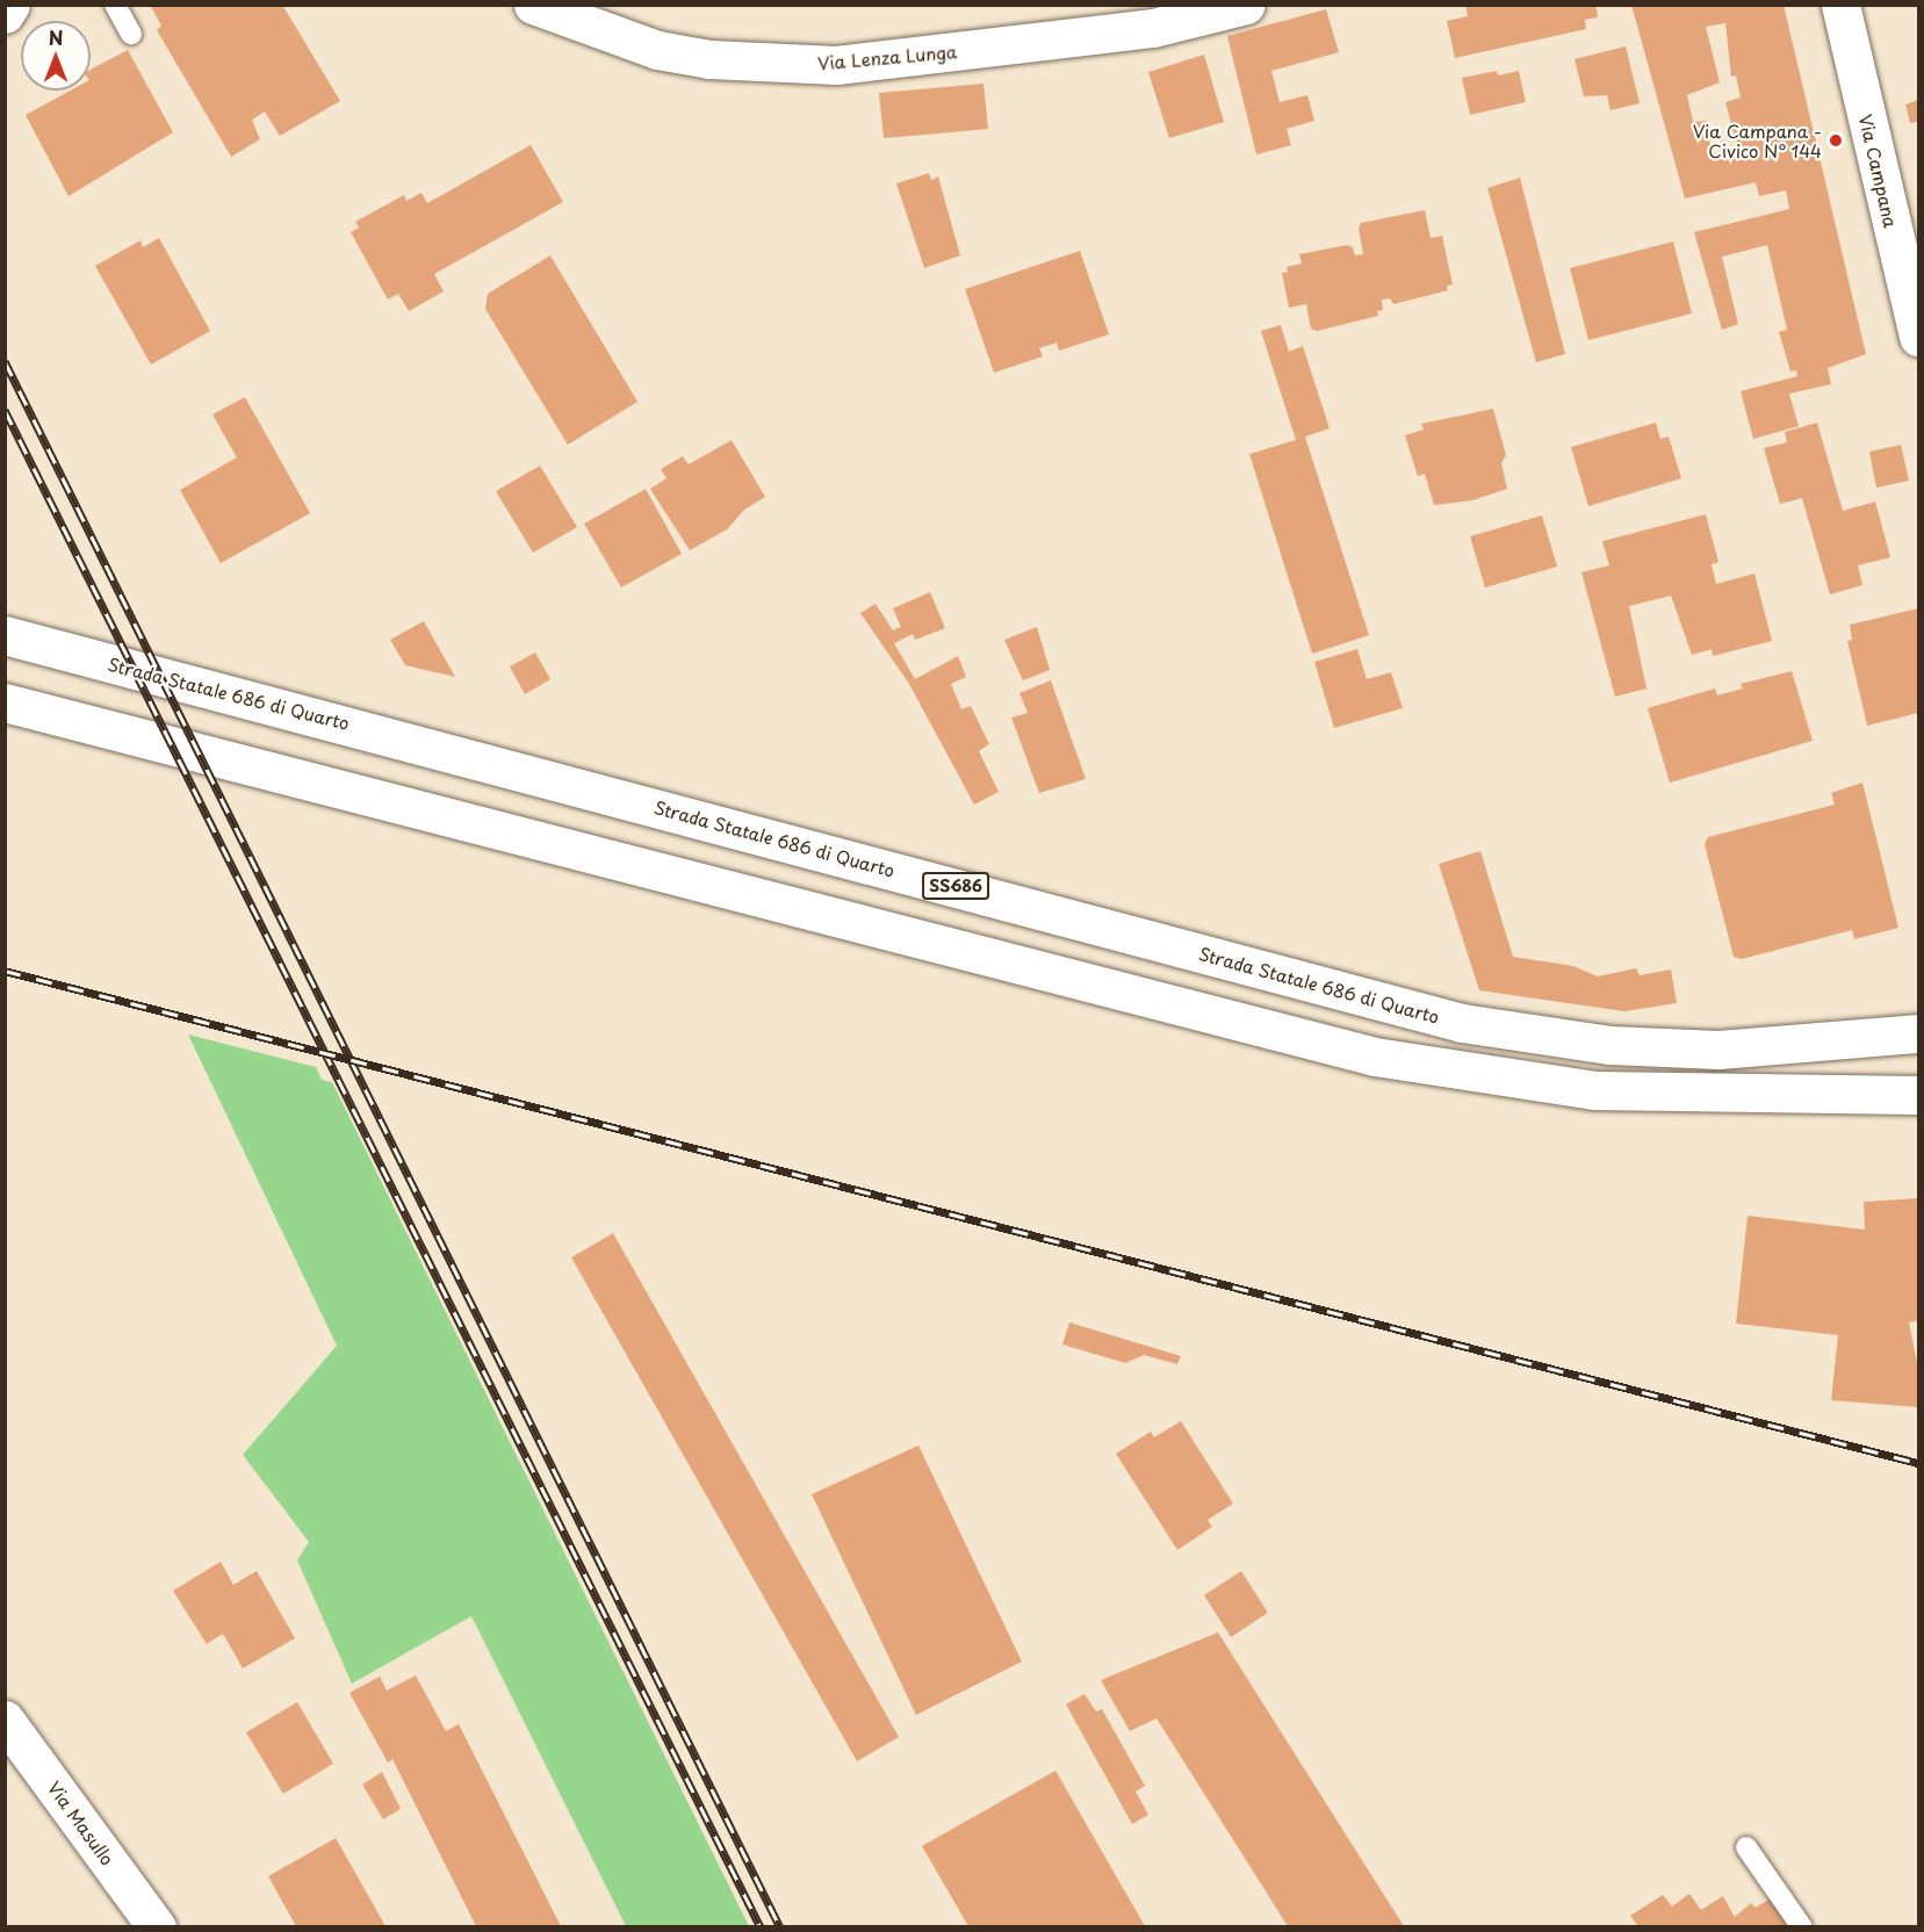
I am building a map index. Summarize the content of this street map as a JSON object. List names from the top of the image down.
{
  "streets": {
    "main road": [
      "Via Lenza Lunga",
      "Via Campana",
      "Strada Statale 686 di Quarto",
      "SS686",
      "Via Masullo"
    ]
  },
  "places": ["Via Campana - Civico N° 144"],
  "north": "top"
}
